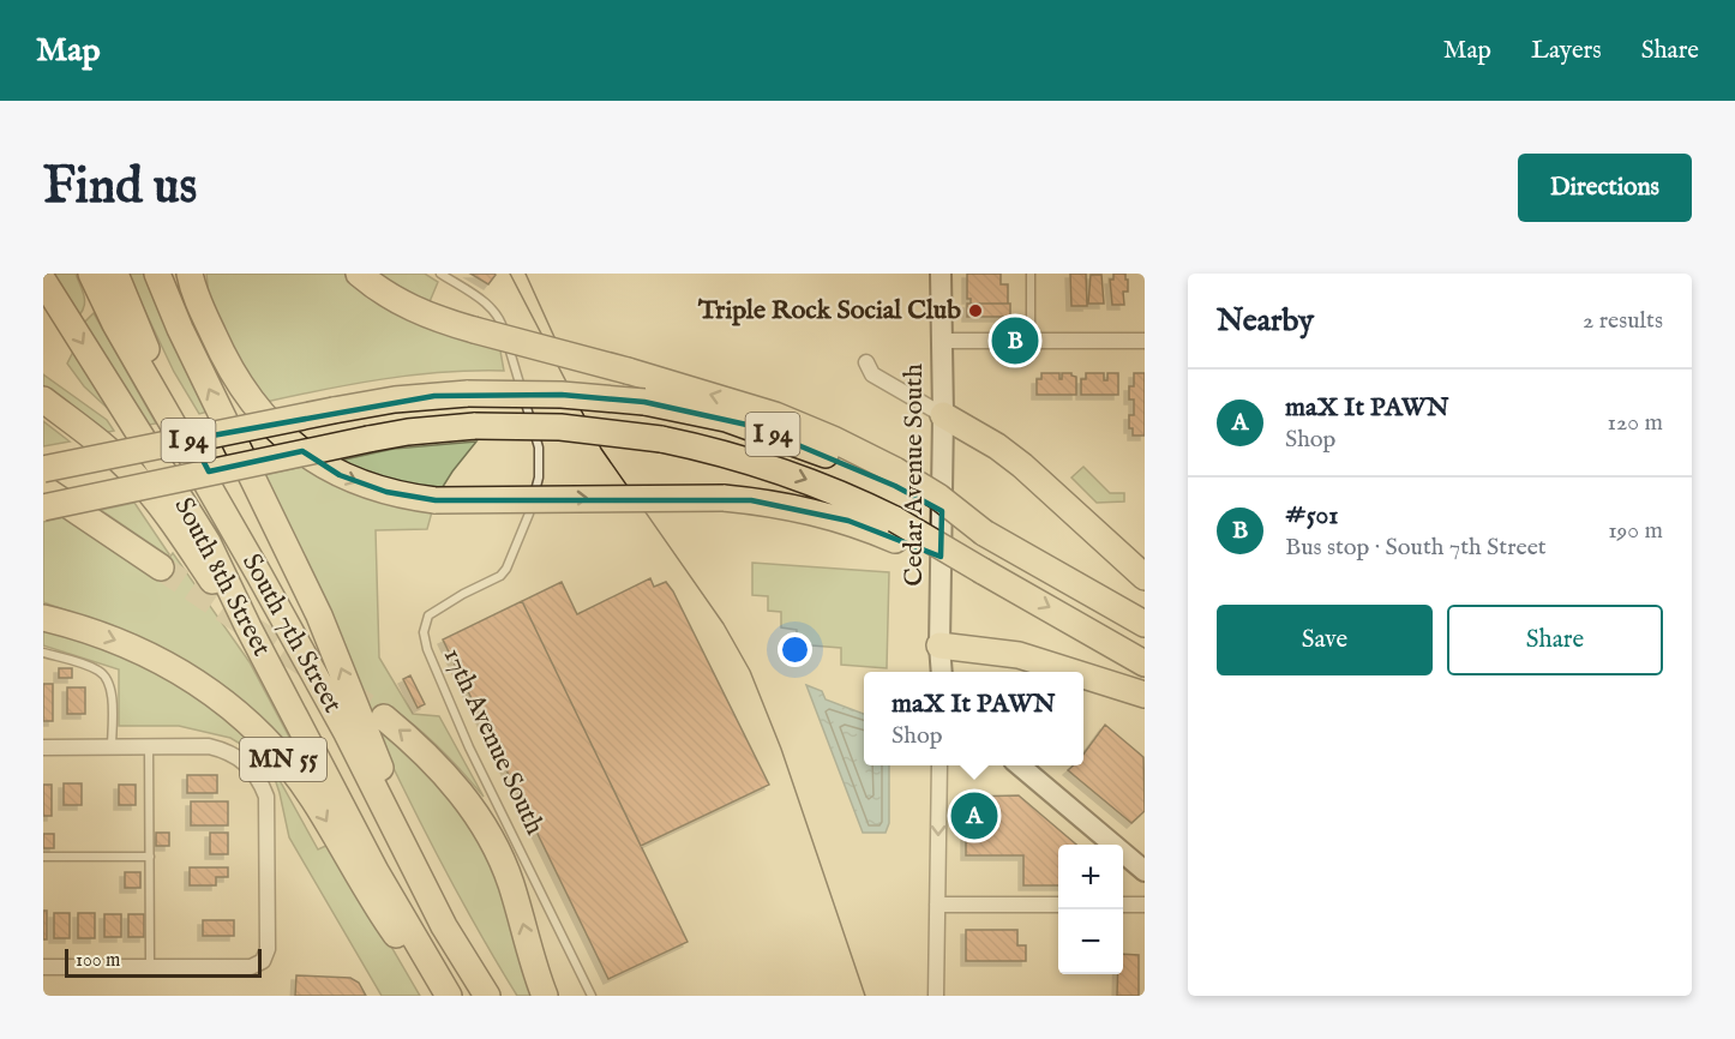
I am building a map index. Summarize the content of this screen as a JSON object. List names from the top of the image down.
{
  "streets": {
    "highway": [
      "I 94",
      "South 8th Street",
      "South 7th Street",
      "MN 55"
    ],
    "main road": ["Cedar Avenue South"],
    "lane": ["17th Avenue South"]
  },
  "places": ["Triple Rock Social Club"],
  "scale_bar": "100 m",
  "page": {
    "header": "Map",
    "nav": ["Map", "Layers", "Share"],
    "buttons": [
      "Directions",
      ["Save", "Share"]
    ],
    "title": "Find us",
    "heading": ["Nearby", "2 results"],
    "pins": ["B", "A"],
    "list": [
      {
        "mark": "A",
        "name": "maX It PAWN",
        "note": "Shop",
        "value": "120 m"
      },
      {
        "mark": "B",
        "name": "#501",
        "note": "Bus stop · South 7th Street",
        "value": "190 m"
      }
    ],
    "popup": ["maX It PAWN", "Shop"],
    "map_buttons": ["+", "−"],
    "scale": "100 m"
  }
}
